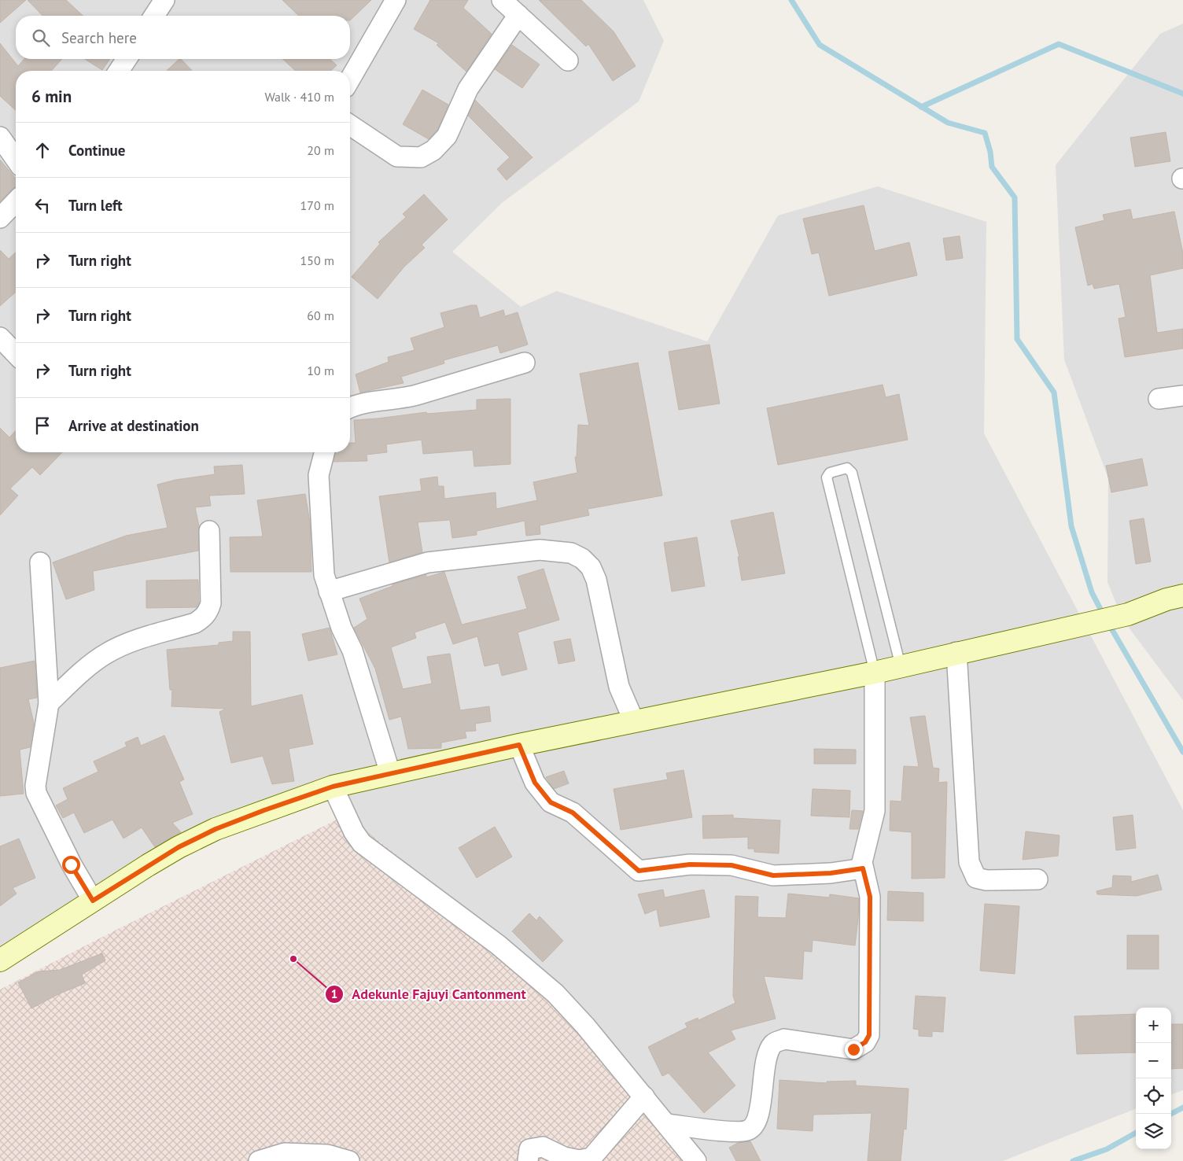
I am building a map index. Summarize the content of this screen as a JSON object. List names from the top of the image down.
{
  "places": ["Adekunle Fajuyi Cantonment"],
  "page": {
    "search": "Search here",
    "heading": ["6 min", "Walk · 410 m"],
    "list": [
      ["Continue", "20 m"],
      ["Turn left", "170 m"],
      ["Turn right", "150 m"],
      ["Turn right", "60 m"],
      ["Turn right", "10 m"],
      "Arrive at destination"
    ],
    "map_buttons": ["+", "−"]
  }
}
